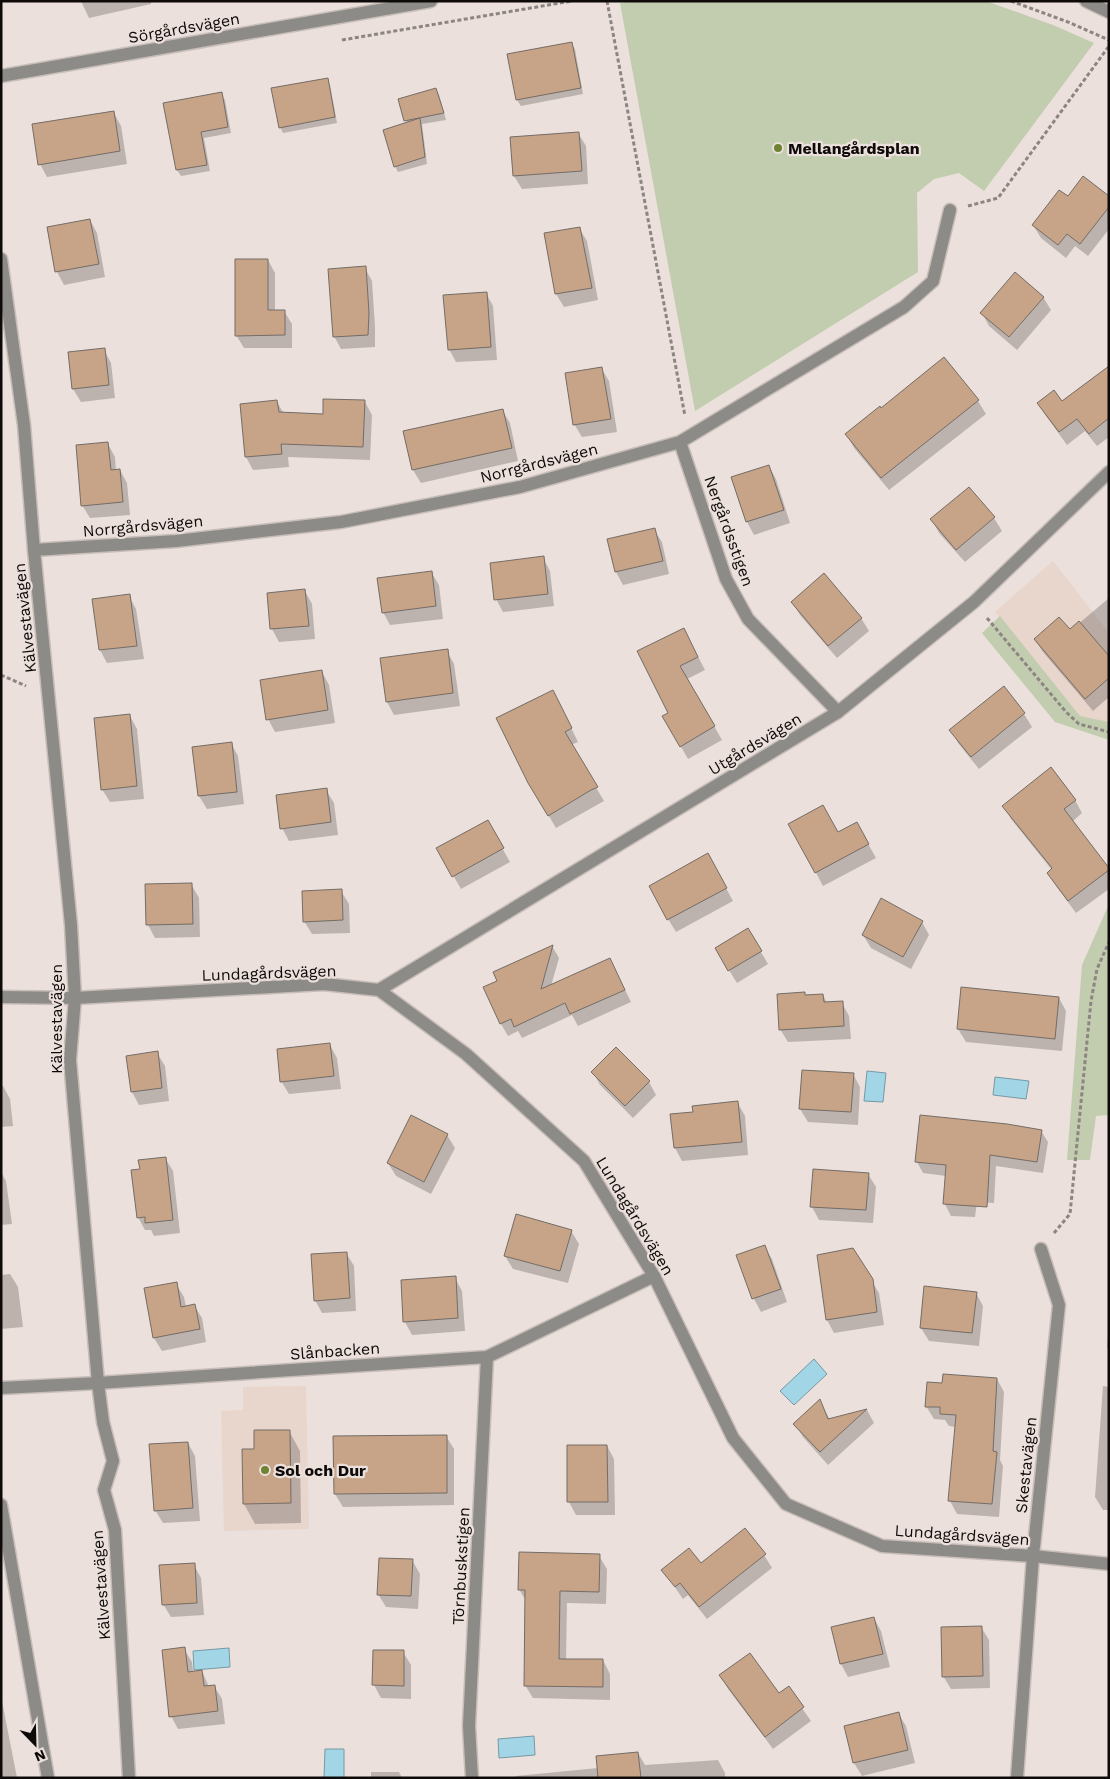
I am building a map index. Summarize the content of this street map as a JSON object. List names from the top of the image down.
{
  "streets": {
    "street": [
      "Sörgårdsvägen",
      "Norrgårdsvägen",
      "Nergårdsstigen",
      "Kälvestavägen",
      "Utgårdsvägen",
      "Lundagårdsvägen",
      "Slånbacken",
      "Skestavägen",
      "Törnbuskstigen"
    ]
  },
  "crossings": [
    ["Norrgårdsvägen", "Nergårdsstigen"],
    ["Norrgårdsvägen", "Kälvestavägen"],
    ["Nergårdsstigen", "Utgårdsvägen"],
    ["Kälvestavägen", "Lundagårdsvägen"],
    ["Kälvestavägen", "Slånbacken"],
    ["Utgårdsvägen", "Lundagårdsvägen"],
    ["Lundagårdsvägen", "Slånbacken"],
    ["Lundagårdsvägen", "Skestavägen"],
    ["Slånbacken", "Törnbuskstigen"]
  ],
  "places": ["Mellangårdsplan", "Sol och Dur"],
  "north": "bottom right"
}
